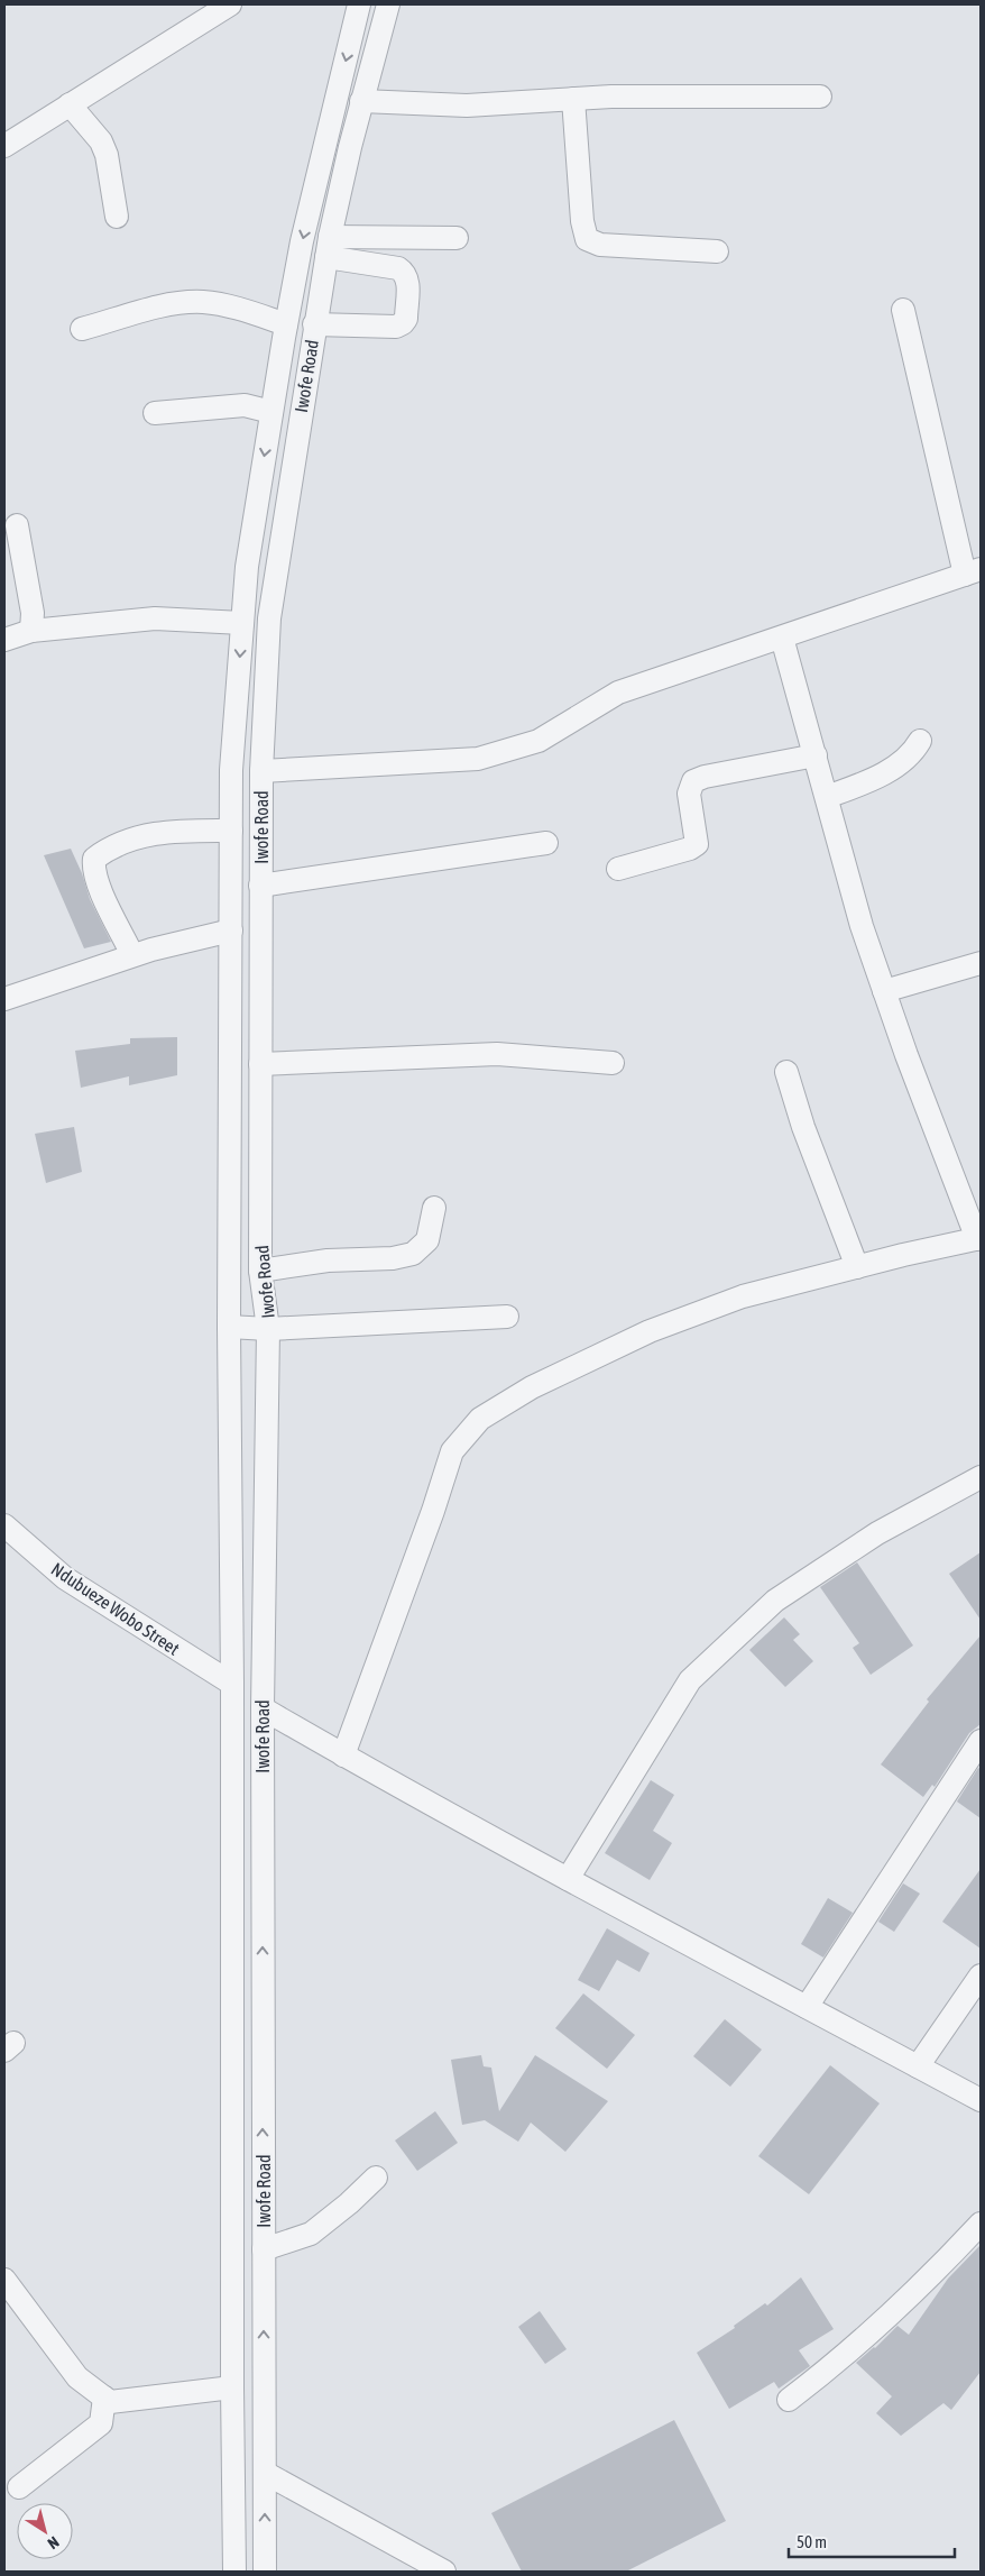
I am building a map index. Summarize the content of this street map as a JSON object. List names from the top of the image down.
{
  "streets": {
    "street": ["Iwofe Road", "Ndubueze Wobo Street"]
  },
  "crossings": [
    ["Iwofe Road", "Ndubueze Wobo Street"]
  ],
  "scale_bar": "50 m",
  "north": "bottom right"
}
